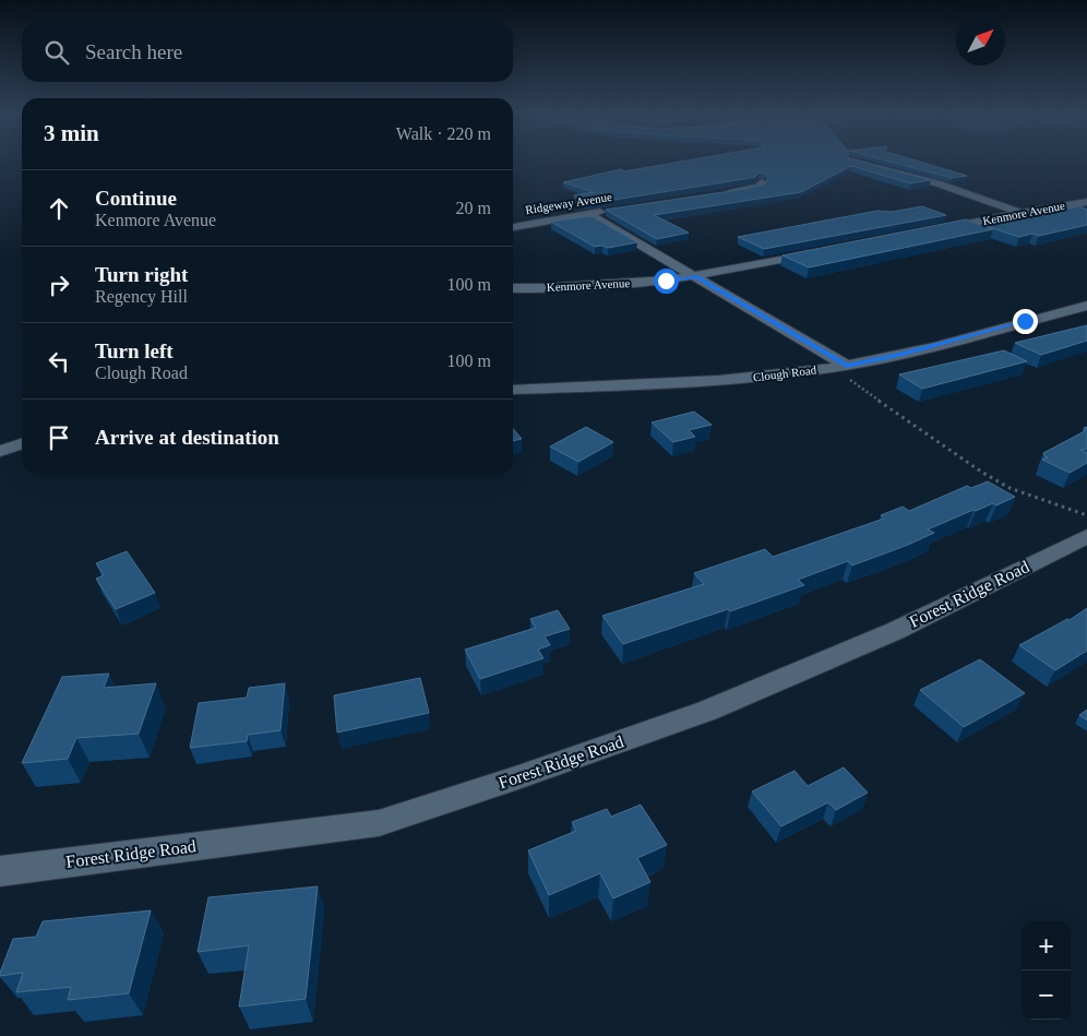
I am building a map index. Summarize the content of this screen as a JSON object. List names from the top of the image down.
{
  "streets": {
    "street": [
      "Ridgeway Avenue",
      "Kenmore Avenue",
      "Clough Road",
      "Forest Ridge Road"
    ]
  },
  "north": "top right",
  "page": {
    "search": "Search here",
    "heading": ["3 min", "Walk · 220 m"],
    "list": [
      ["Continue", "Kenmore Avenue", "20 m"],
      ["Turn right", "Regency Hill", "100 m"],
      ["Turn left", "Clough Road", "100 m"],
      "Arrive at destination"
    ],
    "map_buttons": ["+", "−"]
  }
}
